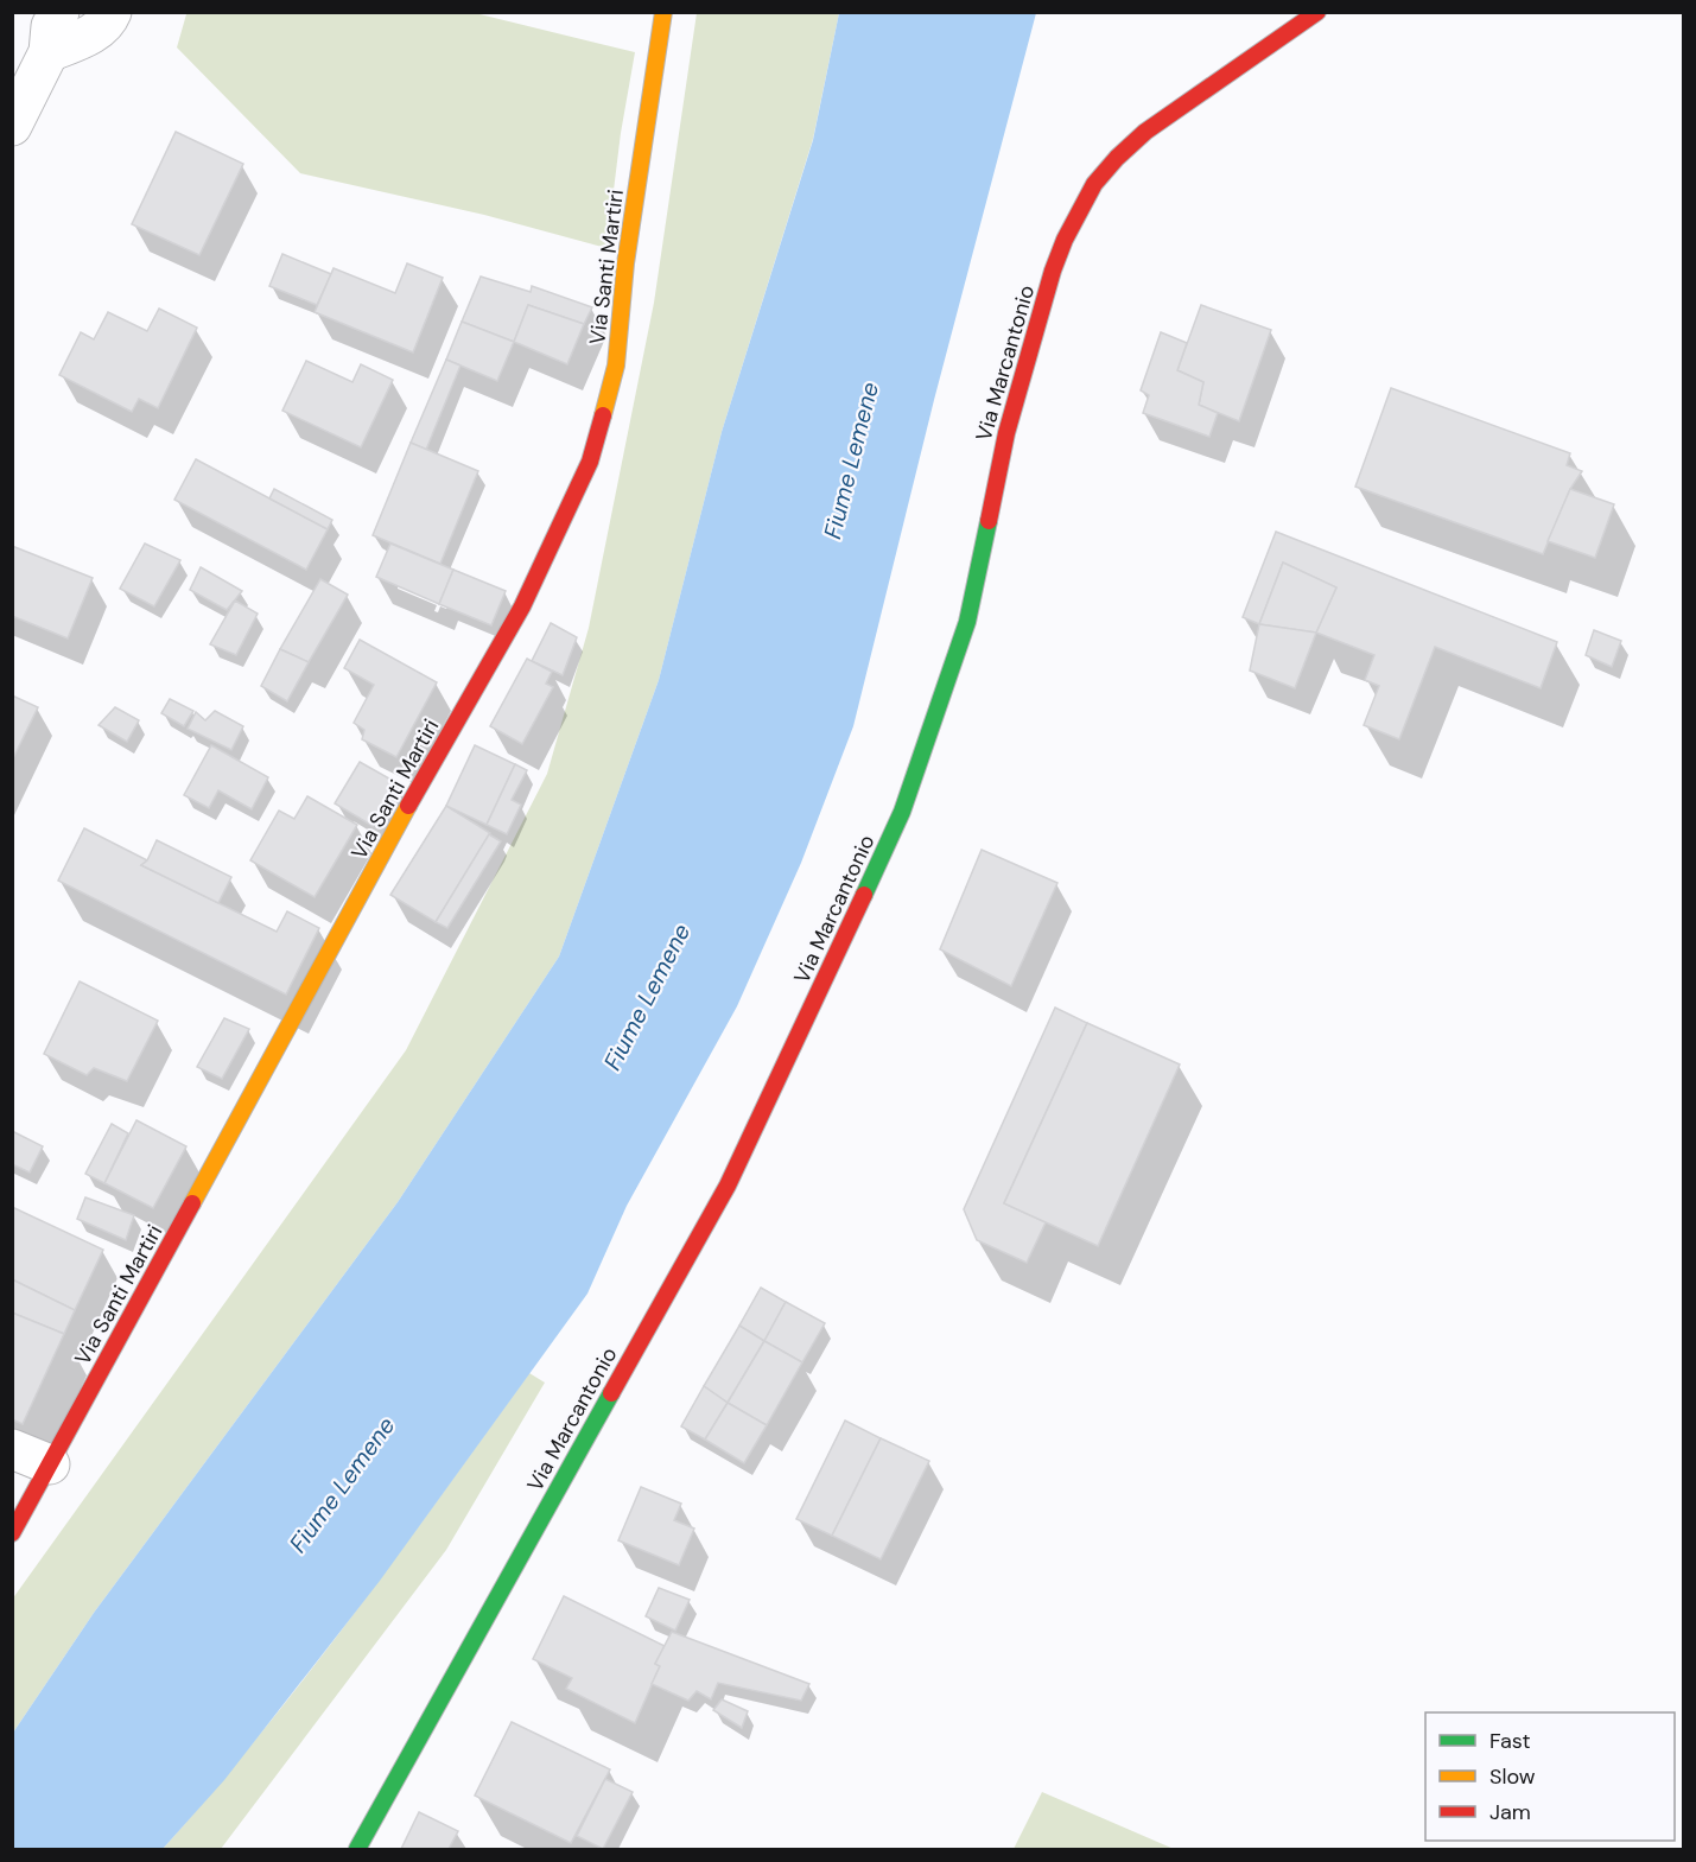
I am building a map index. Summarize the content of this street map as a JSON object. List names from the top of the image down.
{
  "streets": {
    "main road": ["Via Santi Martiri", "Via Marcantonio"]
  },
  "water": ["Fiume Lemene"],
  "legend": ["Fast", "Slow", "Jam"]
}
